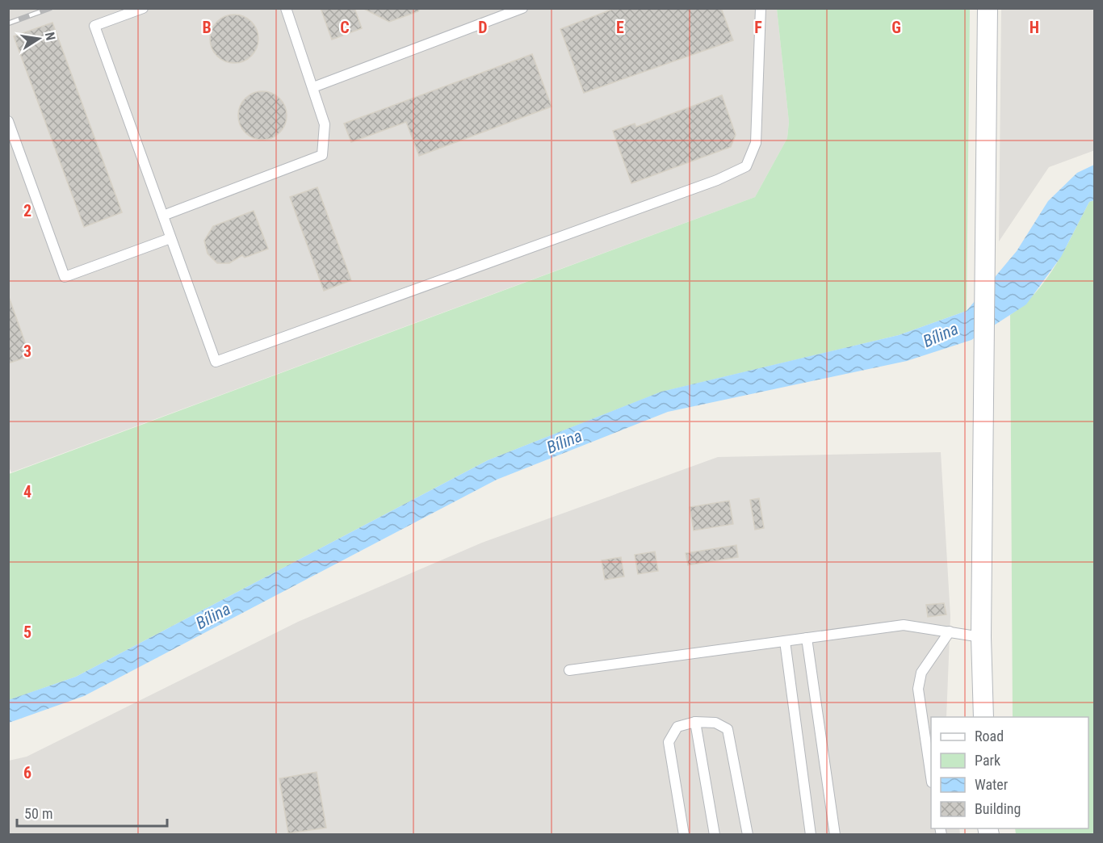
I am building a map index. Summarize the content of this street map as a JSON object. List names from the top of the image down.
{
  "water": ["Bílina"],
  "legend": [
    "Road",
    "Park",
    "Water",
    "Building"
  ],
  "scale_bar": "50 m",
  "north": "right",
  "grid": {
    "columns": [
      "B",
      "C",
      "D",
      "E",
      "F",
      "G",
      "H"
    ],
    "rows": [
      "2",
      "3",
      "4",
      "5",
      "6"
    ]
  }
}
